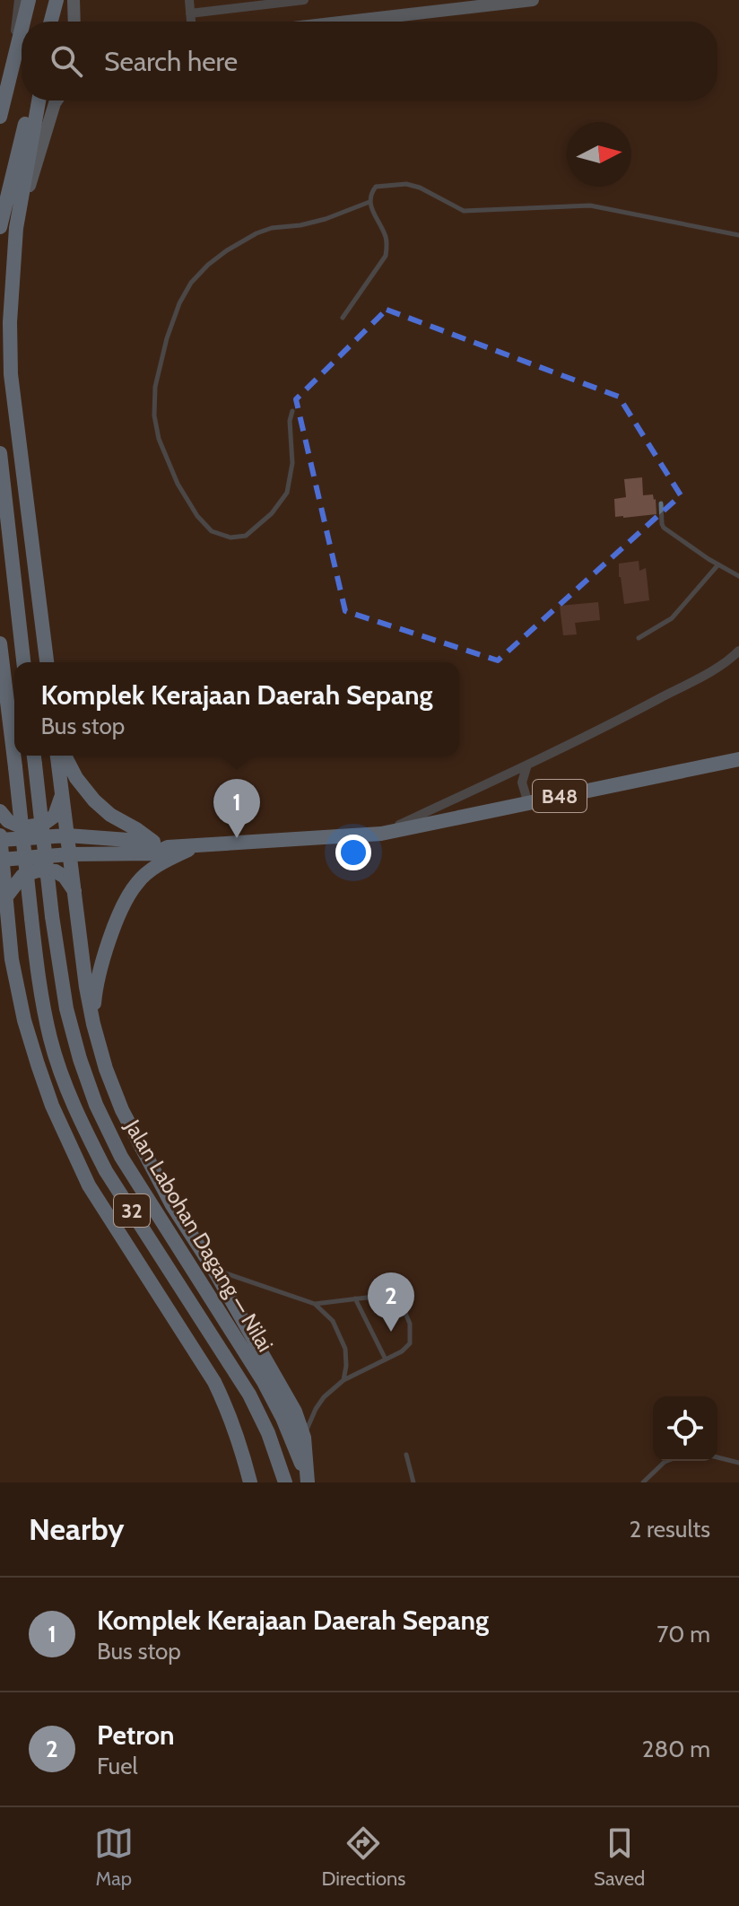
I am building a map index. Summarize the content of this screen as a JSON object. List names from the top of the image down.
{
  "streets": {
    "main road": ["B48", "32", "Jalan Labohan Dagang ‒ Nilai"]
  },
  "north": "right",
  "page": {
    "search": "Search here",
    "popup": ["Komplek Kerajaan Daerah Sepang", "Bus stop"],
    "pins": ["1", "2"],
    "heading": ["Nearby", "2 results"],
    "list": [
      {
        "mark": "1",
        "name": "Komplek Kerajaan Daerah Sepang",
        "note": "Bus stop",
        "value": "70 m"
      },
      {
        "mark": "2",
        "name": "Petron",
        "note": "Fuel",
        "value": "280 m"
      }
    ],
    "nav": ["Map", "Directions", "Saved"]
  }
}
